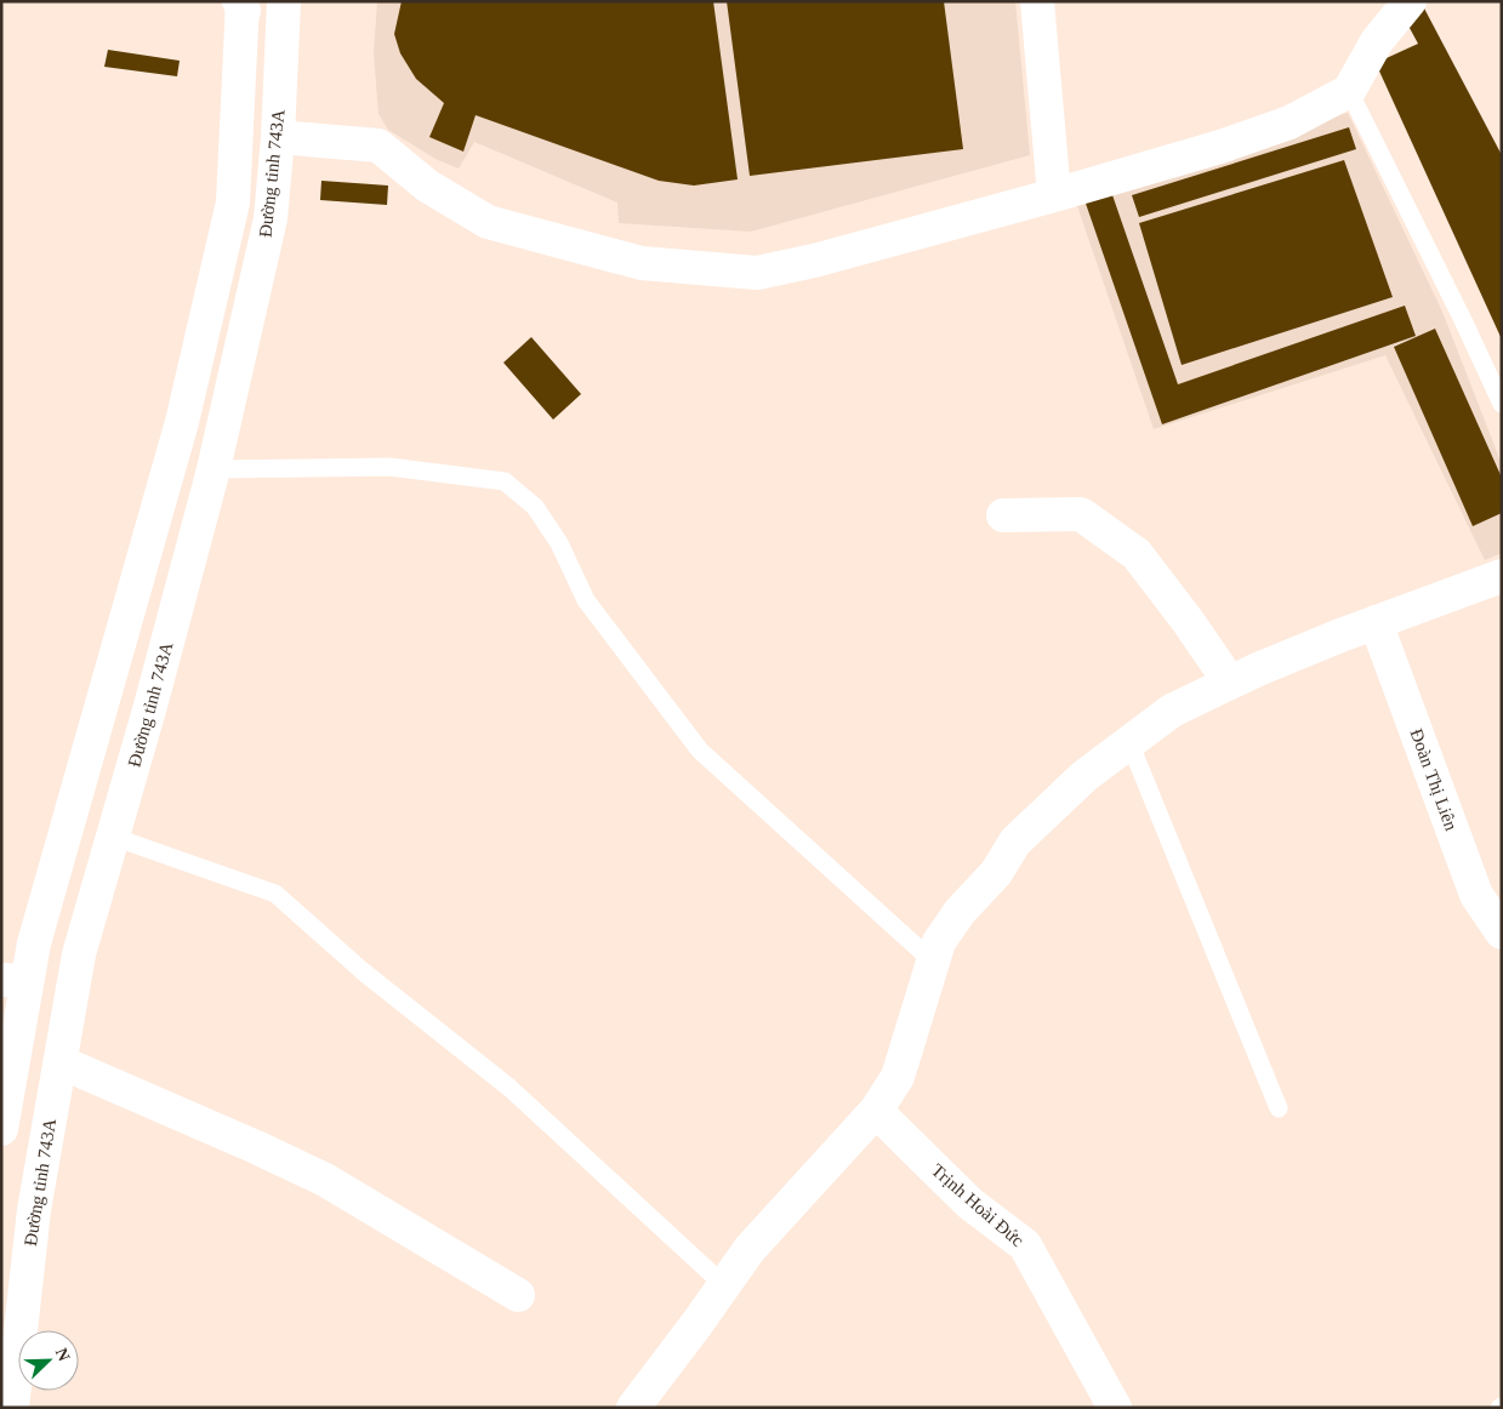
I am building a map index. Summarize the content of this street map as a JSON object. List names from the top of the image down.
{
  "streets": {
    "street": ["Đường tỉnh 743A", "Đoàn Thị Liên", "Trịnh Hoài Đức"]
  },
  "north": "top right"
}
